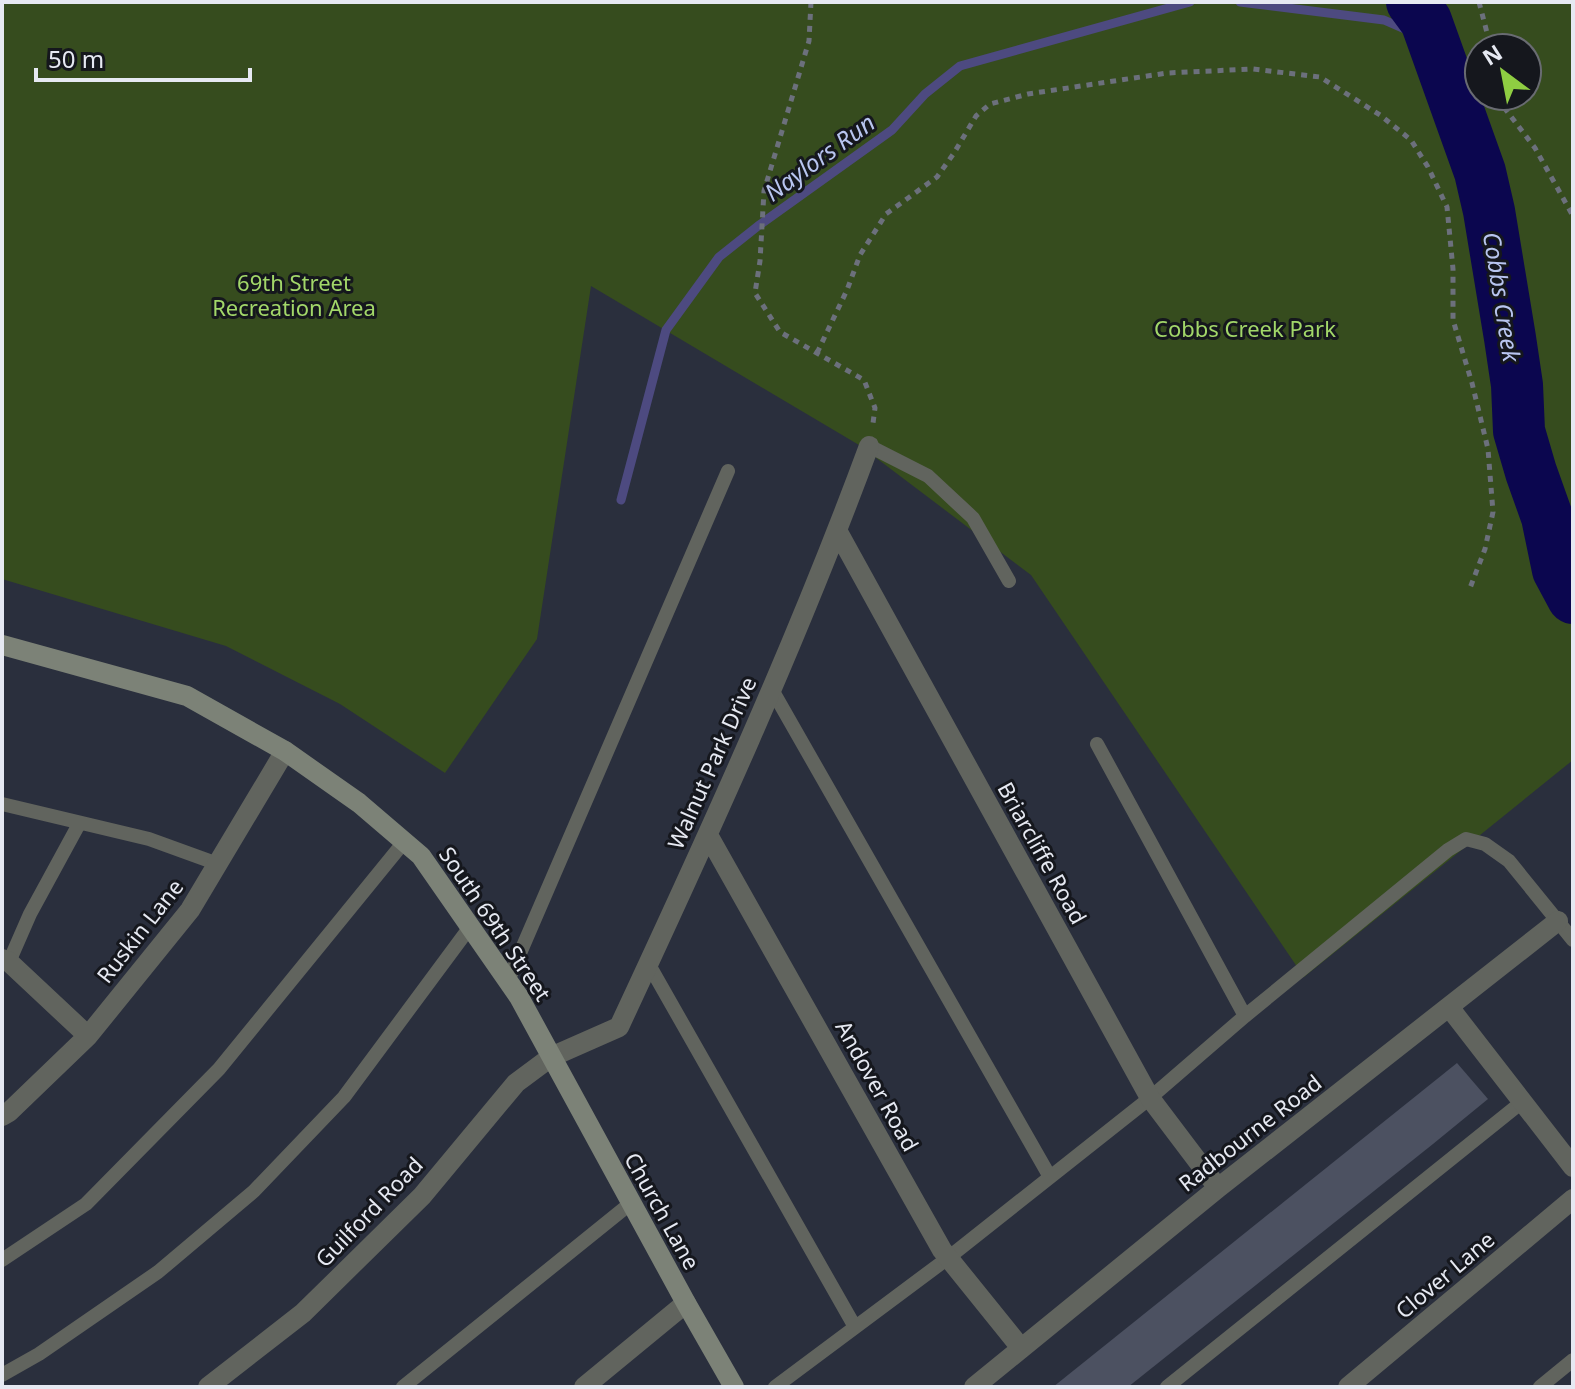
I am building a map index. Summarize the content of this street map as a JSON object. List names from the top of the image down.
{
  "streets": {
    "main road": ["South 69th Street", "Church Lane"],
    "street": [
      "Walnut Park Drive",
      "Briarcliffe Road",
      "Ruskin Lane",
      "Andover Road",
      "Radbourne Road",
      "Guilford Road",
      "Clover Lane"
    ]
  },
  "crossings": [
    ["Walnut Park Drive", "Briarcliffe Road"],
    ["Walnut Park Drive", "South 69th Street"],
    ["Walnut Park Drive", "Andover Road"],
    ["Walnut Park Drive", "Church Lane"],
    ["Walnut Park Drive", "Guilford Road"],
    ["Briarcliffe Road", "Radbourne Road"],
    ["South 69th Street", "Ruskin Lane"],
    ["South 69th Street", "Church Lane"],
    ["South 69th Street", "Guilford Road"],
    ["Andover Road", "Radbourne Road"],
    ["Church Lane", "Guilford Road"]
  ],
  "water": ["Naylors Run", "Cobbs Creek"],
  "parks": ["69th Street Recreation Area", "Cobbs Creek Park"],
  "scale_bar": "50 m",
  "north": "top left"
}
